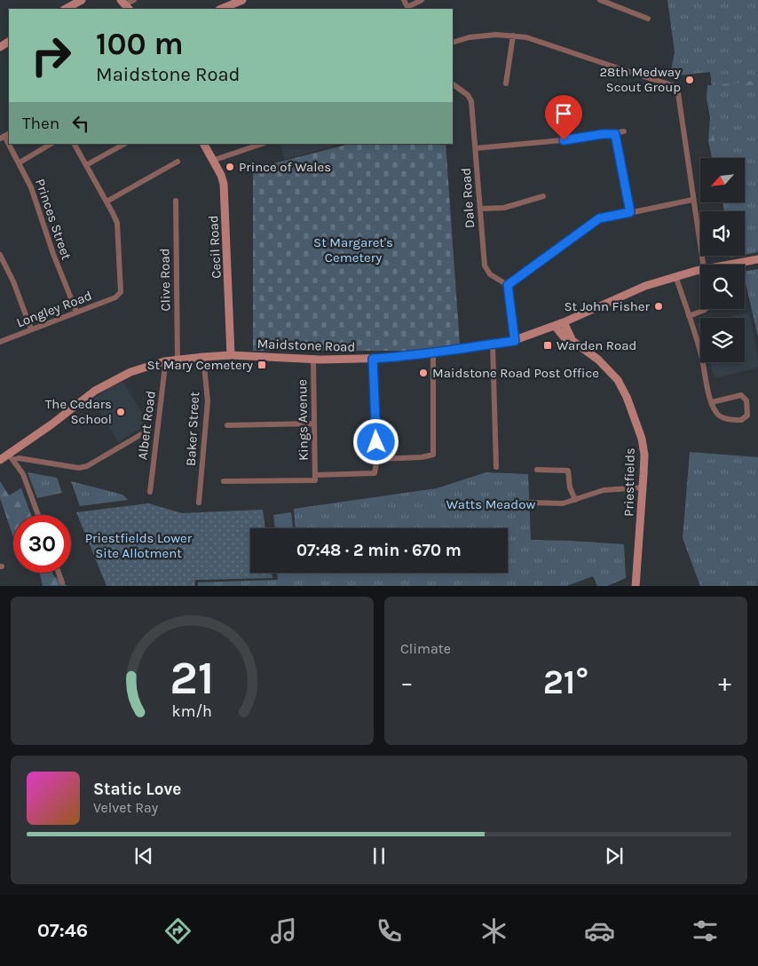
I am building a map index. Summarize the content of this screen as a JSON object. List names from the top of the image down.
{
  "streets": {
    "main road": ["Cecil Road", "Maidstone Road", "Priestfields"],
    "street": [
      "Dale Road",
      "Princes Street",
      "Clive Road",
      "Longley Road",
      "Kings Avenue",
      "Albert Road",
      "Baker Street"
    ]
  },
  "crossings": [
    ["Princes Street", "Longley Road"],
    ["Cecil Road", "Maidstone Road"],
    ["Clive Road", "Maidstone Road"],
    ["Maidstone Road", "Kings Avenue"],
    ["Maidstone Road", "Albert Road"],
    ["Maidstone Road", "Baker Street"],
    ["Maidstone Road", "Priestfields"]
  ],
  "parks": ["St Margaret's Cemetery", "Watts Meadow", "Priestfields Lower Site Allotment"],
  "places": {
    "other": [
      "28th Medway Scout Group",
      "Prince of Wales",
      "St John Fisher",
      "Maidstone Road Post Office",
      "The Cedars School"
    ],
    "transit": ["Warden Road", "St Mary Cemetery"]
  },
  "north": "bottom left",
  "page": {
    "turn": ["100 m", "Maidstone Road"],
    "then": "Then",
    "limit": "30",
    "trip": "07:48 · 2 min · 670 m",
    "tile": "Climate",
    "heat": ["−", "21°", "+"],
    "song": ["Static Love", "Velvet Ray"],
    "tabs": "07:46",
    "gauge": ["21", "km/h"]
  }
}
